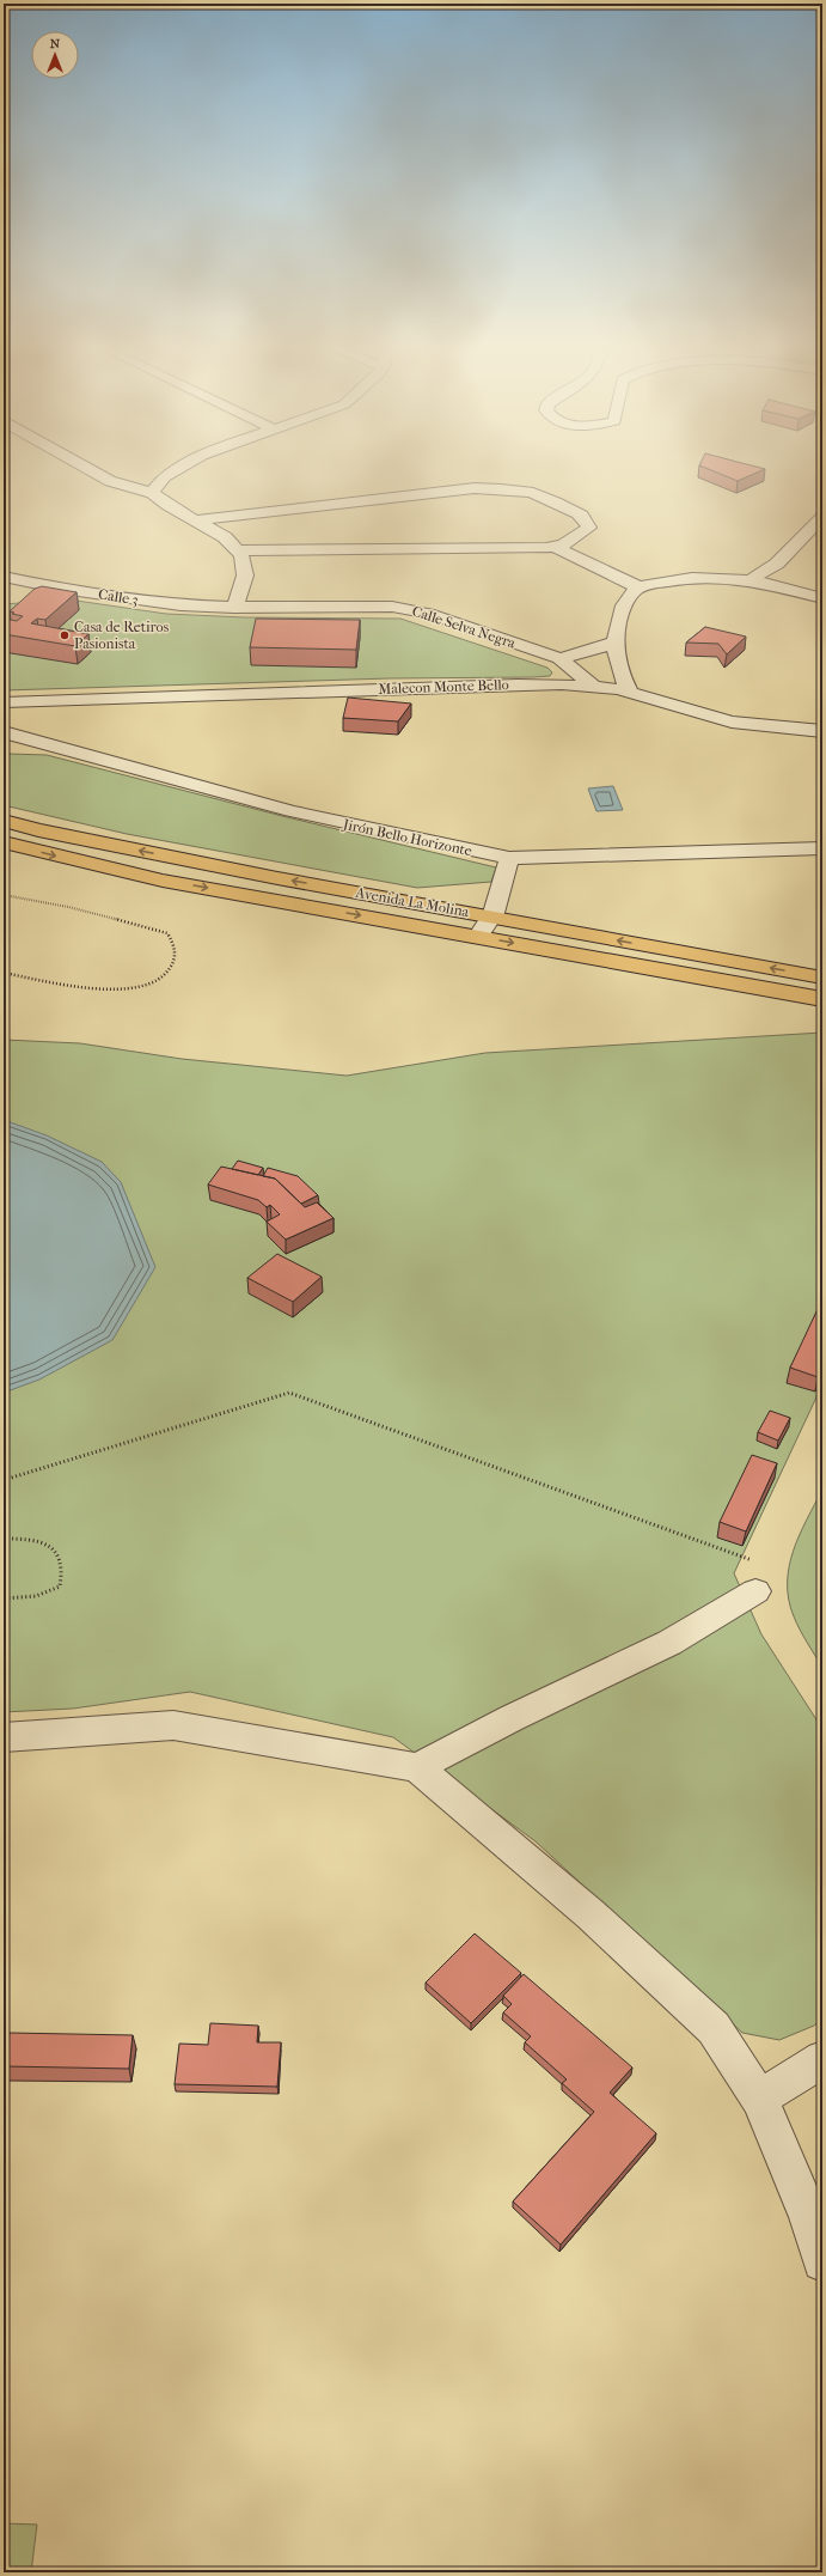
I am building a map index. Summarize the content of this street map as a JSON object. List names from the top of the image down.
{
  "streets": {
    "main road": ["Avenida La Molina"],
    "street": [
      "Calle 3",
      "Calle Selva Negra",
      "Malecon Monte Bello",
      "Jirón Bello Horizonte"
    ]
  },
  "crossings": [
    ["Calle 3", "Calle Selva Negra"],
    ["Calle Selva Negra", "Malecon Monte Bello"],
    ["Malecon Monte Bello", "Jirón Bello Horizonte"]
  ],
  "places": ["Casa de Retiros Pasionista"],
  "north": "top"
}
